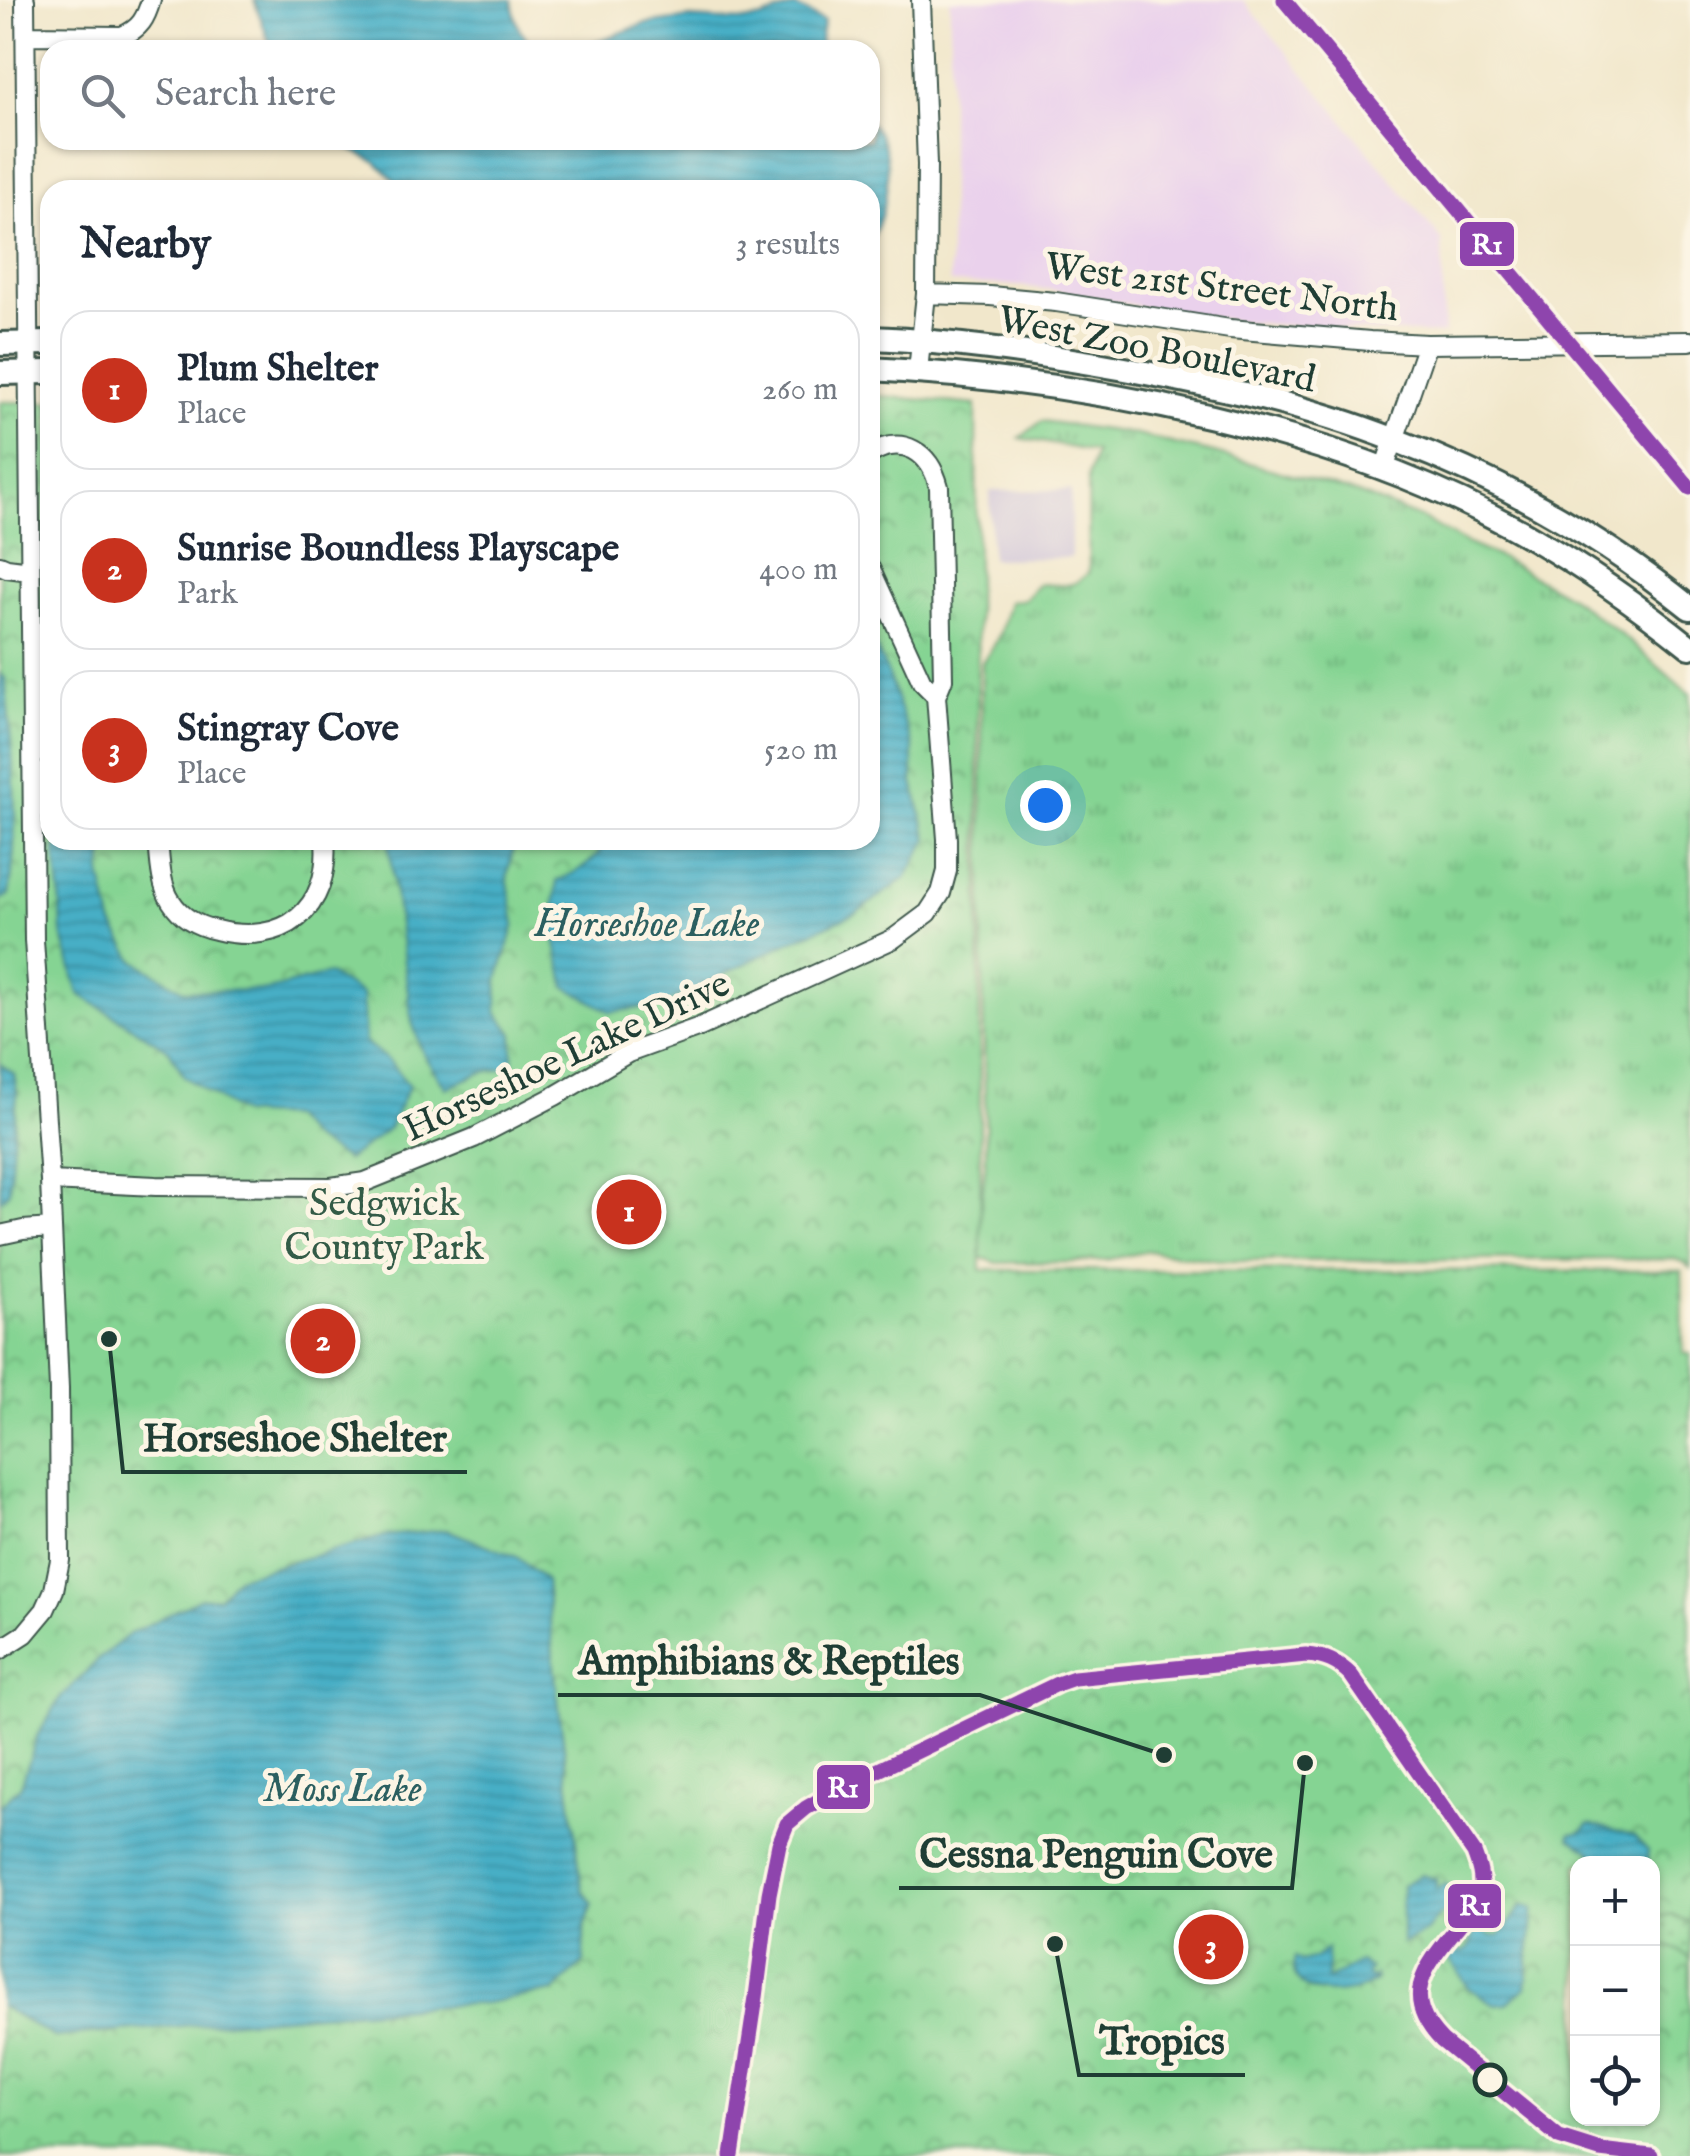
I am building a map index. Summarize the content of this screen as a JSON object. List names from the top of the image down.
{
  "streets": {
    "main road": ["West Zoo Boulevard"],
    "street": ["West 21st Street North", "Horseshoe Lake Drive"]
  },
  "water": ["Horseshoe Lake", "Moss Lake"],
  "parks": ["Sedgwick County Park"],
  "places": [
    "Horseshoe Shelter",
    "Amphibians & Reptiles",
    "Cessna Penguin Cove",
    "Tropics"
  ],
  "lines": ["transit line R1"],
  "page": {
    "search": "Search here",
    "heading": ["Nearby", "3 results"],
    "list": [
      {
        "mark": "1",
        "name": "Plum Shelter",
        "note": "Place",
        "value": "260 m"
      },
      {
        "mark": "2",
        "name": "Sunrise Boundless Playscape",
        "note": "Park",
        "value": "400 m"
      },
      {
        "mark": "3",
        "name": "Stingray Cove",
        "note": "Place",
        "value": "520 m"
      }
    ],
    "pins": ["1", "2", "3"],
    "map_buttons": ["+", "−"]
  }
}
